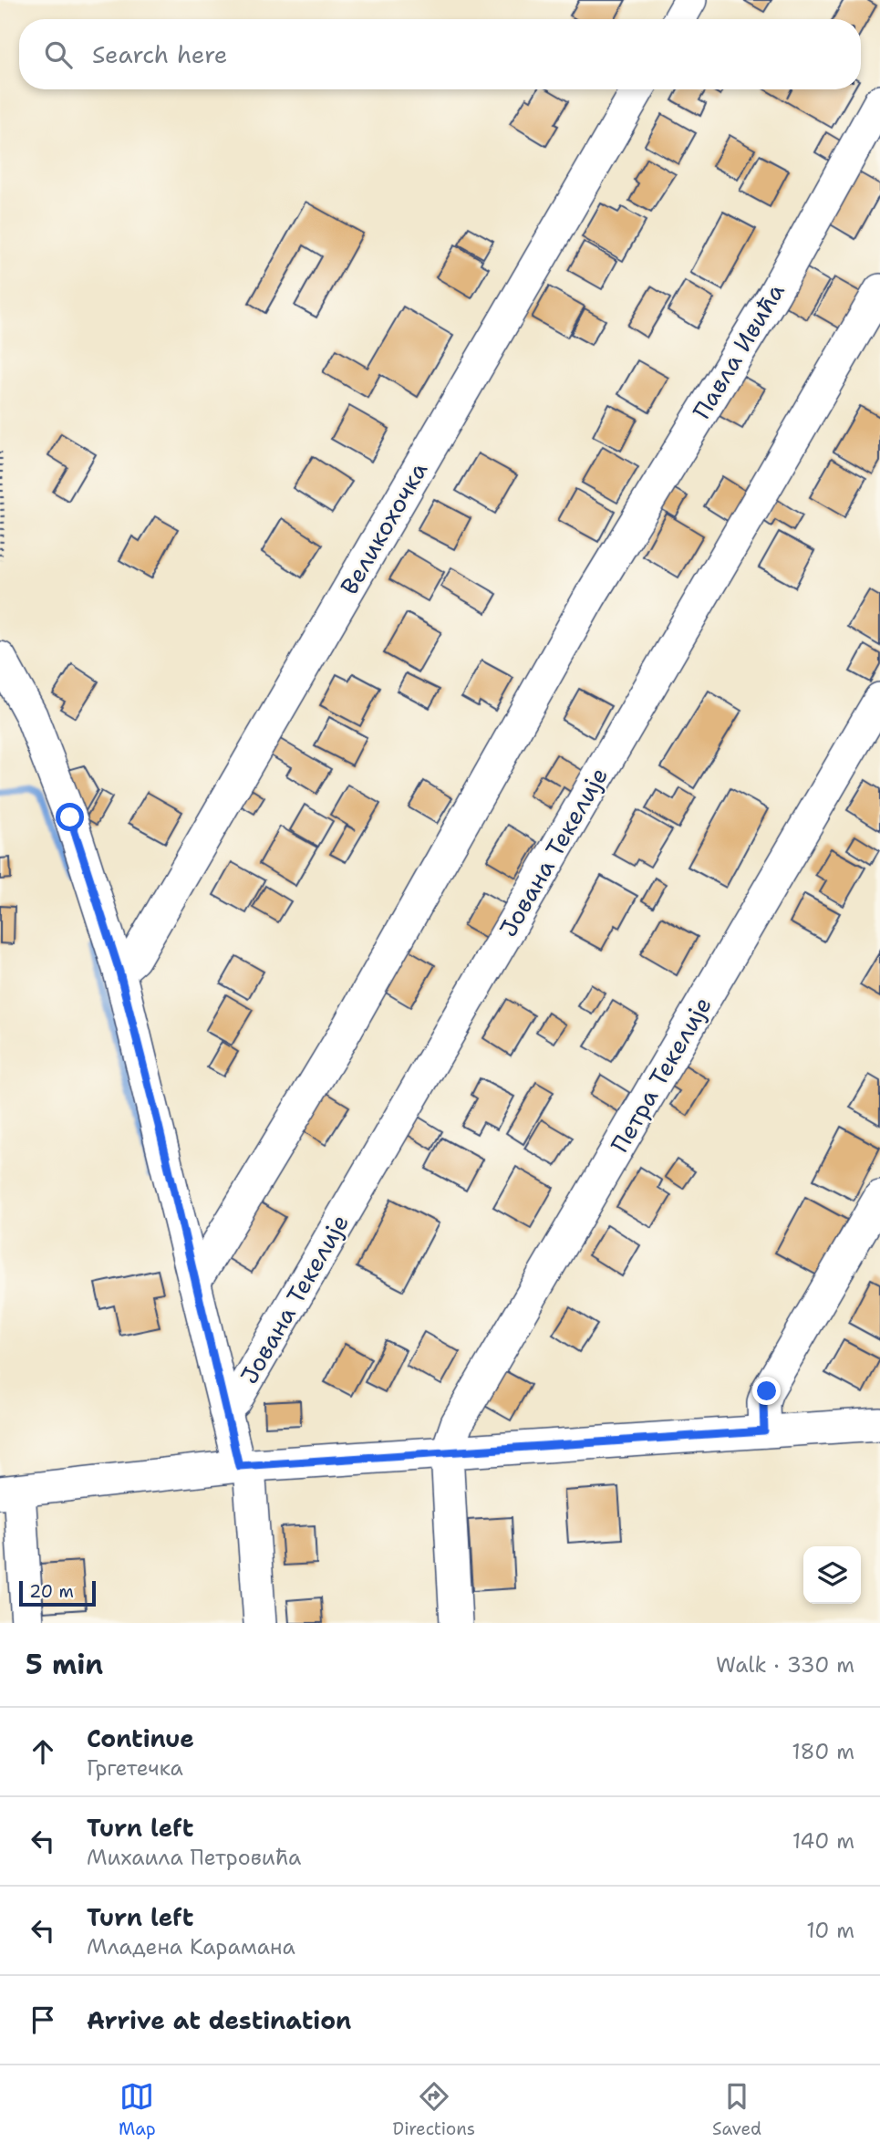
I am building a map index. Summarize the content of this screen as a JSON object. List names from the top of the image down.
{
  "streets": {
    "street": [
      "Павла Ивића",
      "Великохочка",
      "Јована Текелије",
      "Петра Текелије"
    ]
  },
  "scale_bar": "20 m",
  "page": {
    "search": "Search here",
    "scale": "20 m",
    "heading": ["5 min", "Walk · 330 m"],
    "list": [
      ["Continue", "Гргетечка", "180 m"],
      ["Turn left", "Михаила Петровића", "140 m"],
      ["Turn left", "Младена Карамана", "10 m"],
      "Arrive at destination"
    ],
    "nav": ["Map", "Directions", "Saved"]
  }
}
